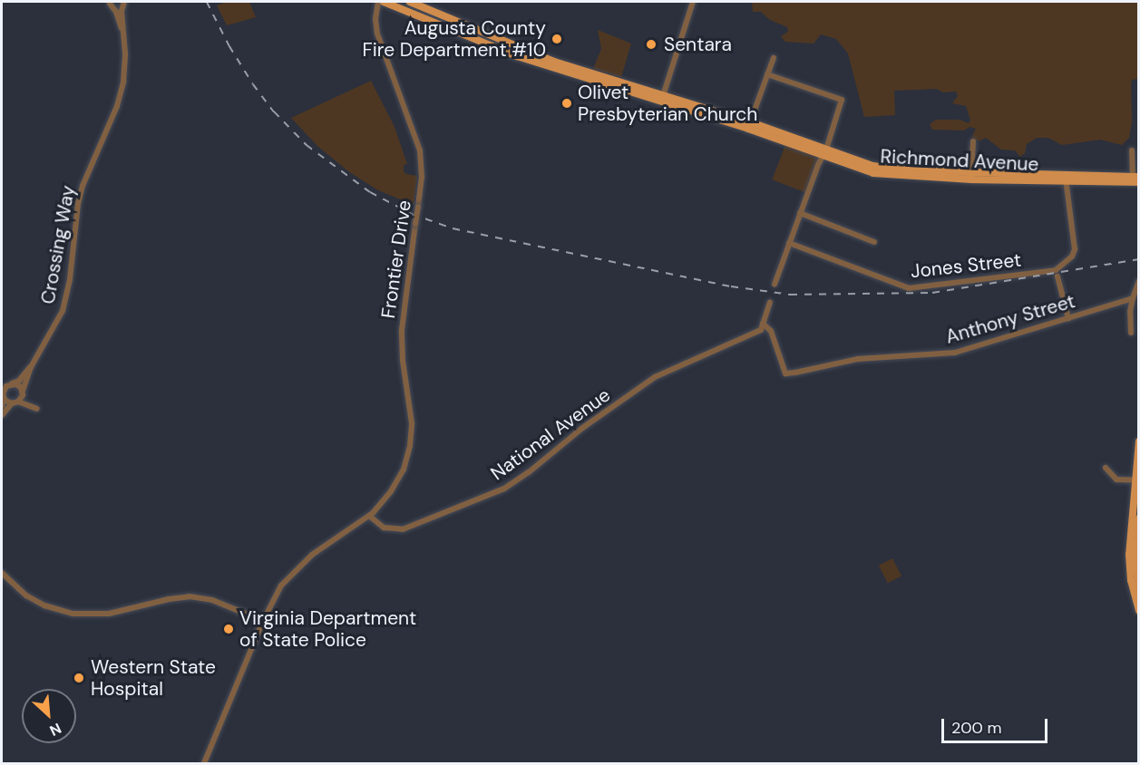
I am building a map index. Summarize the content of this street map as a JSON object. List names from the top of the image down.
{
  "streets": {
    "main road": ["Richmond Avenue"],
    "street": [
      "Crossing Way",
      "Frontier Drive",
      "Jones Street",
      "Anthony Street",
      "National Avenue"
    ]
  },
  "crossings": [
    ["Richmond Avenue", "Jones Street"],
    ["Frontier Drive", "National Avenue"],
    ["Anthony Street", "National Avenue"]
  ],
  "places": [
    "Augusta County Fire Department #10",
    "Sentara",
    "Olivet Presbyterian Church",
    "Virginia Department of State Police",
    "Western State Hospital"
  ],
  "scale_bar": "200 m",
  "north": "bottom right"
}
